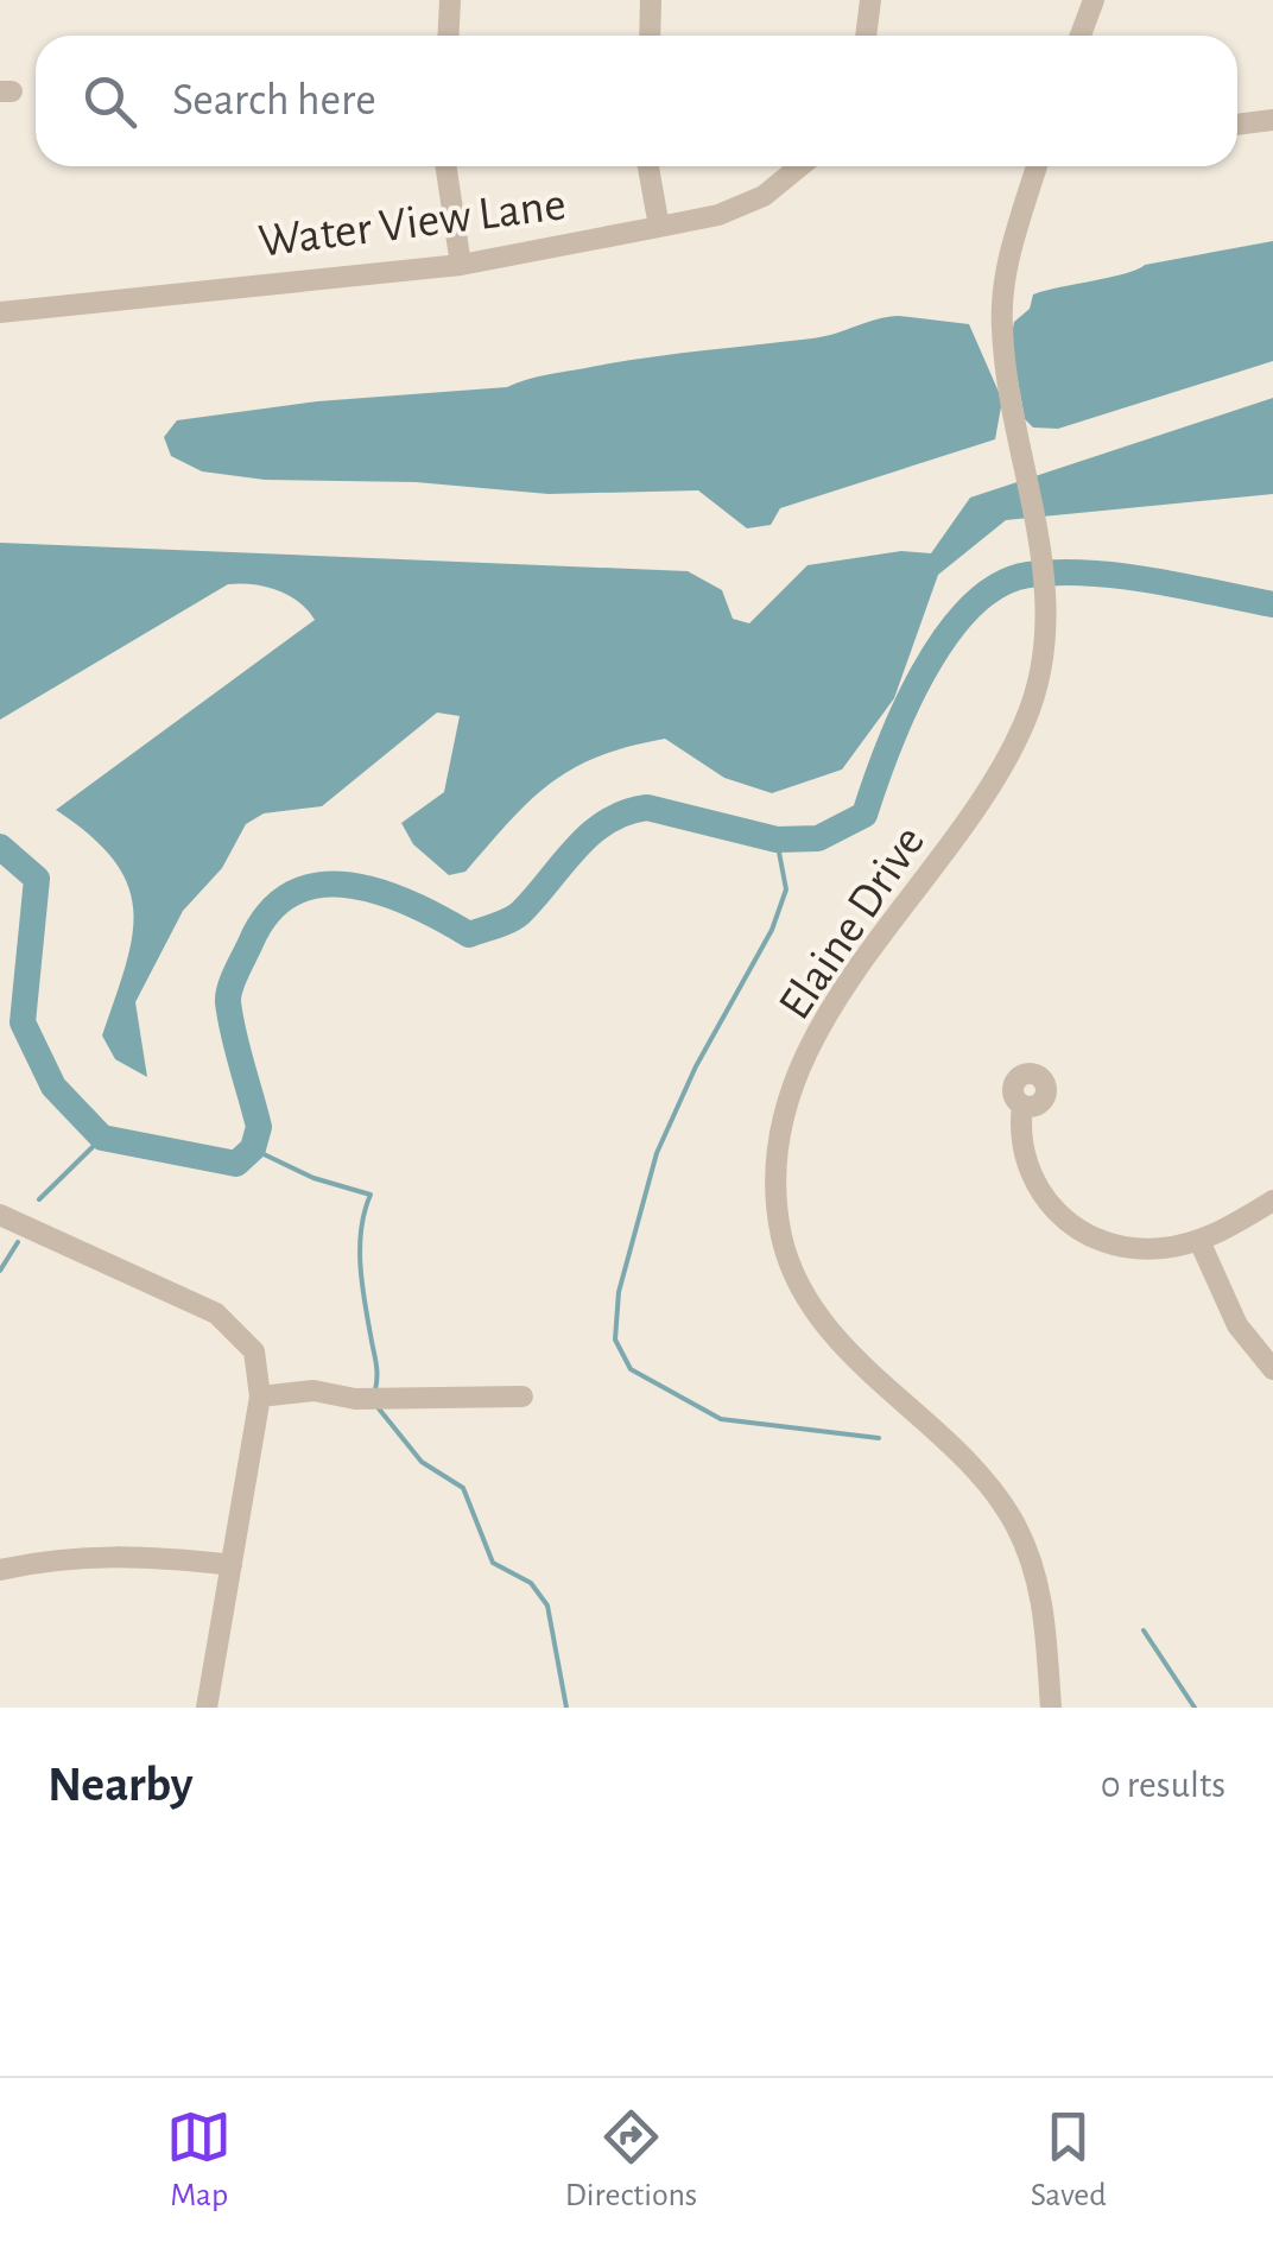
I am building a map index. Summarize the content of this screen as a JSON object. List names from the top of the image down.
{
  "streets": {
    "street": ["Water View Lane", "Elaine Drive"]
  },
  "page": {
    "search": "Search here",
    "heading": ["Nearby", "0 results"],
    "nav": ["Map", "Directions", "Saved"]
  }
}
